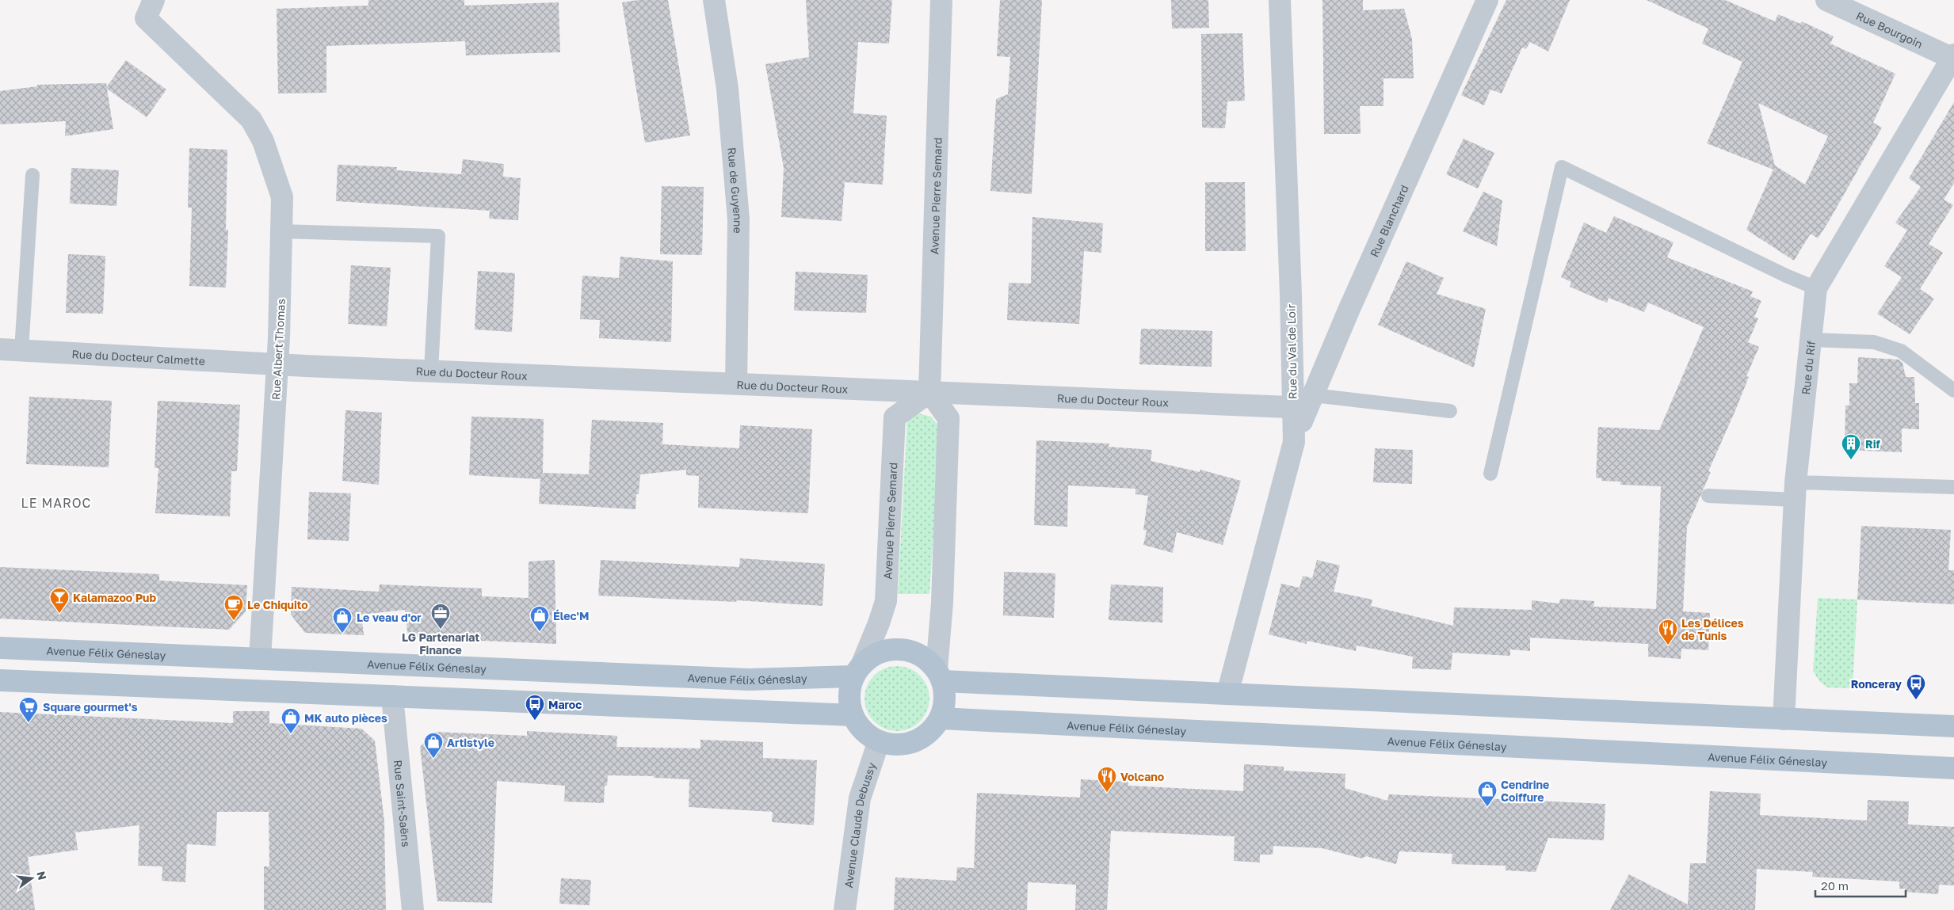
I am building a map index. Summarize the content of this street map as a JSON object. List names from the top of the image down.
{
  "streets": {
    "main road": ["Avenue Félix Géneslay"],
    "street": [
      "Rue Bourgoin",
      "Rue de Guyenne",
      "Avenue Pierre Semard",
      "Rue Blanchard",
      "Rue Albert Thomas",
      "Rue du Val de Loir",
      "Rue du Docteur Calmette",
      "Rue du Rif",
      "Rue du Docteur Roux",
      "Rue Saint-Saëns",
      "Avenue Claude Debussy"
    ]
  },
  "crossings": [
    ["Rue Bourgoin", "Rue du Rif"],
    ["Rue de Guyenne", "Rue du Docteur Roux"],
    ["Avenue Pierre Semard", "Rue du Docteur Roux"],
    ["Avenue Pierre Semard", "Avenue Félix Géneslay"],
    ["Avenue Pierre Semard", "Avenue Claude Debussy"],
    ["Rue Blanchard", "Rue du Val de Loir"],
    ["Rue Blanchard", "Rue du Docteur Roux"],
    ["Rue Albert Thomas", "Rue du Docteur Calmette"],
    ["Rue Albert Thomas", "Rue du Docteur Roux"],
    ["Rue Albert Thomas", "Avenue Félix Géneslay"],
    ["Rue du Val de Loir", "Rue du Docteur Roux"],
    ["Rue du Docteur Calmette", "Rue du Docteur Roux"],
    ["Avenue Félix Géneslay", "Avenue Claude Debussy"]
  ],
  "districts": ["LE MAROC"],
  "places": {
    "building": ["Rif"],
    "bar": ["Kalamazoo Pub"],
    "cafe": ["Le Chiquito"],
    "office": ["LG Partenariat Finance"],
    "shop": [
      "Élec'M",
      "Le veau d'or",
      "MK auto pièces",
      "Artistyle",
      "Cendrine Coiffure"
    ],
    "restaurant": ["Les Délices de Tunis", "Volcano"],
    "bus stop": ["Ronceray", "Maroc"],
    "supermarket": ["Square gourmet's"]
  },
  "scale_bar": "20 m",
  "north": "right"
}
